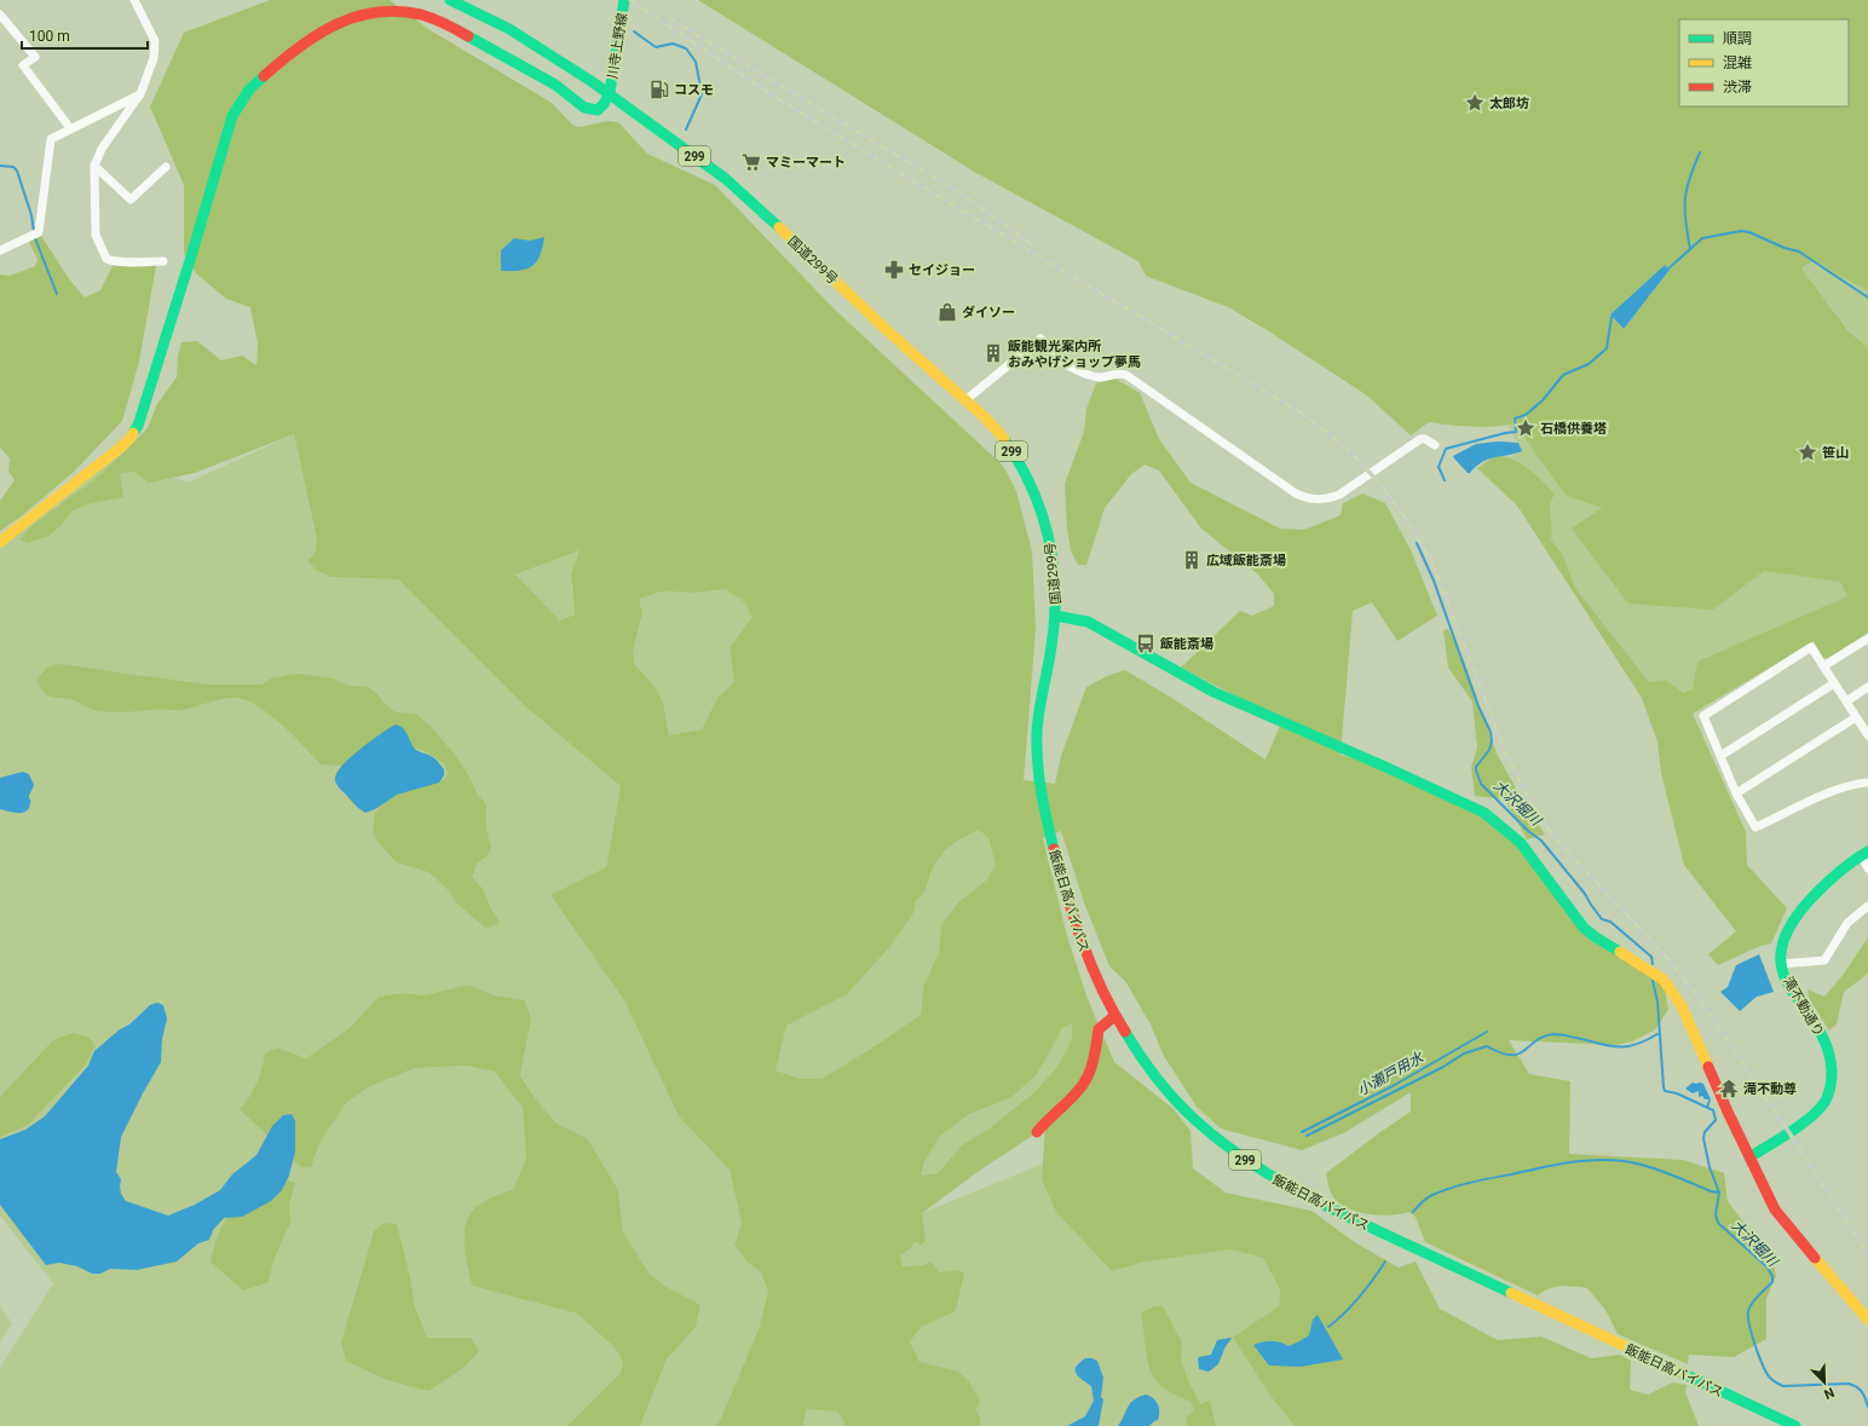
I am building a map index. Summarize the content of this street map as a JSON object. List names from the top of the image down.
{
  "streets": {
    "main road": [
      "川寺上野線",
      "299",
      "国道299号",
      "飯能日高バイパス",
      "滝不動通り"
    ]
  },
  "crossings": [
    ["川寺上野線", "国道299号"],
    ["国道299号", "飯能日高バイパス"]
  ],
  "water": ["大沢堀川", "小瀬戸用水"],
  "places": {
    "fuel station": ["コスモ"],
    "place": ["太郎坊", "石橋供養塔", "笹山"],
    "supermarket": ["マミーマート"],
    "pharmacy": ["セイジョー"],
    "shop": ["ダイソー"],
    "building": ["飯能観光案内所 おみやげショップ夢馬", "広域飯能斎場"],
    "bus stop": ["飯能斎場"],
    "temple": ["滝不動尊"]
  },
  "legend": ["順調", "混雑", "渋滞"],
  "scale_bar": "100 m",
  "north": "bottom right"
}
